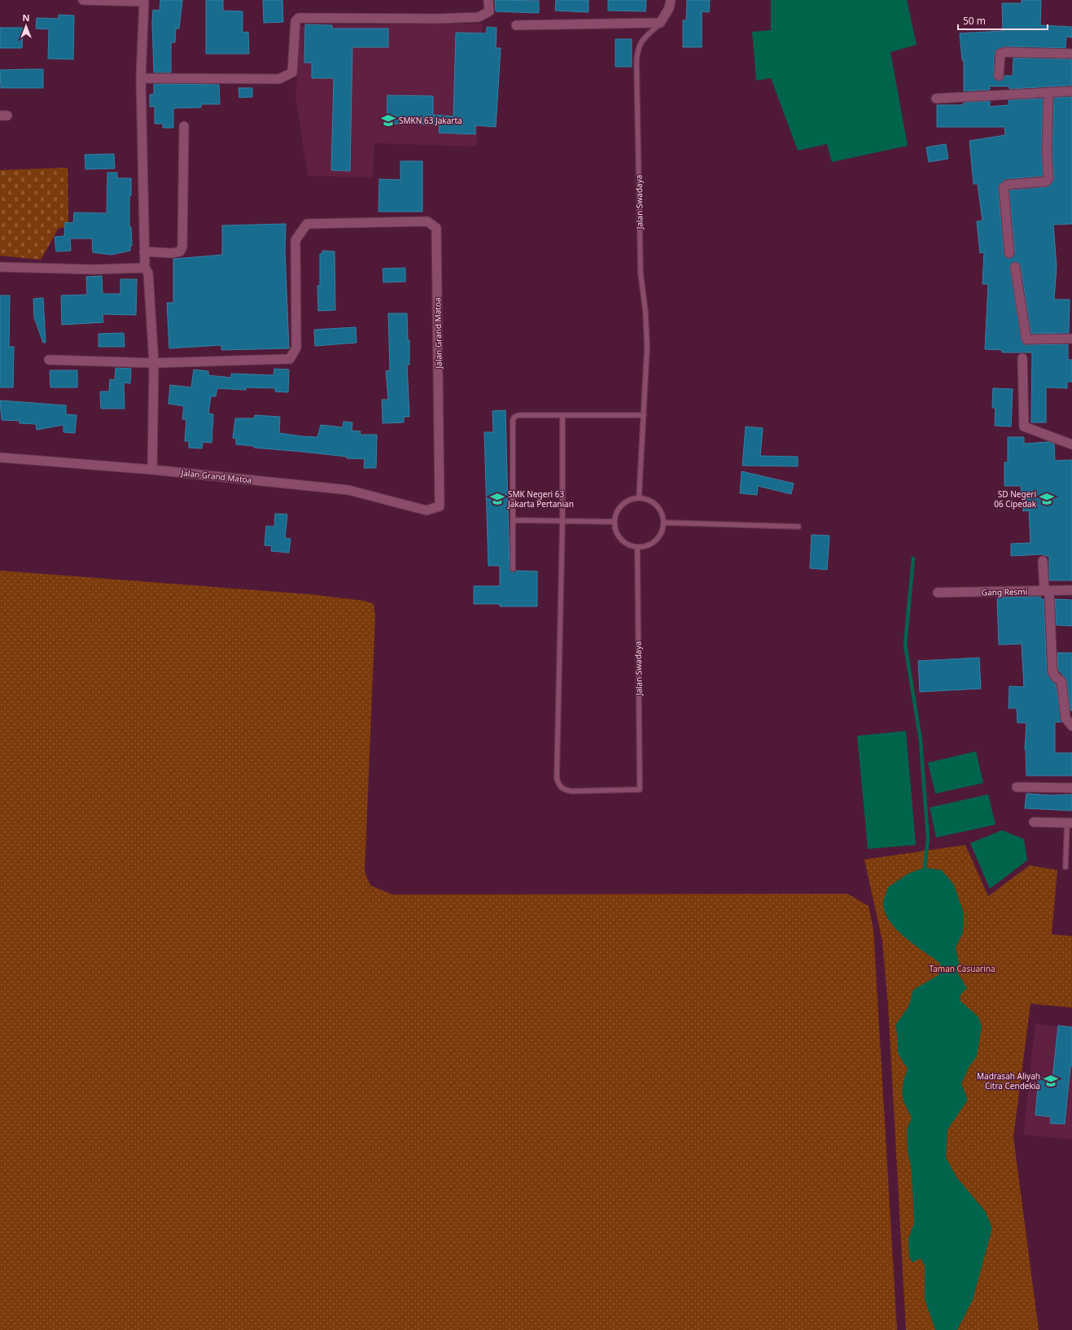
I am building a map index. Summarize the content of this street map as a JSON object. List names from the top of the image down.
{
  "streets": {
    "street": ["Jalan Swadaya", "Jalan Grand Matoa", "Gang Resmi"]
  },
  "parks": ["Taman Casuarina"],
  "places": {
    "school or university": [
      "SMKN 63 Jakarta",
      "SMK Negeri 63 Jakarta Pertanian",
      "SD Negeri 06 Cipedak",
      "Madrasah Aliyah Citra Cendekia"
    ]
  },
  "scale_bar": "50 m",
  "north": "top"
}
